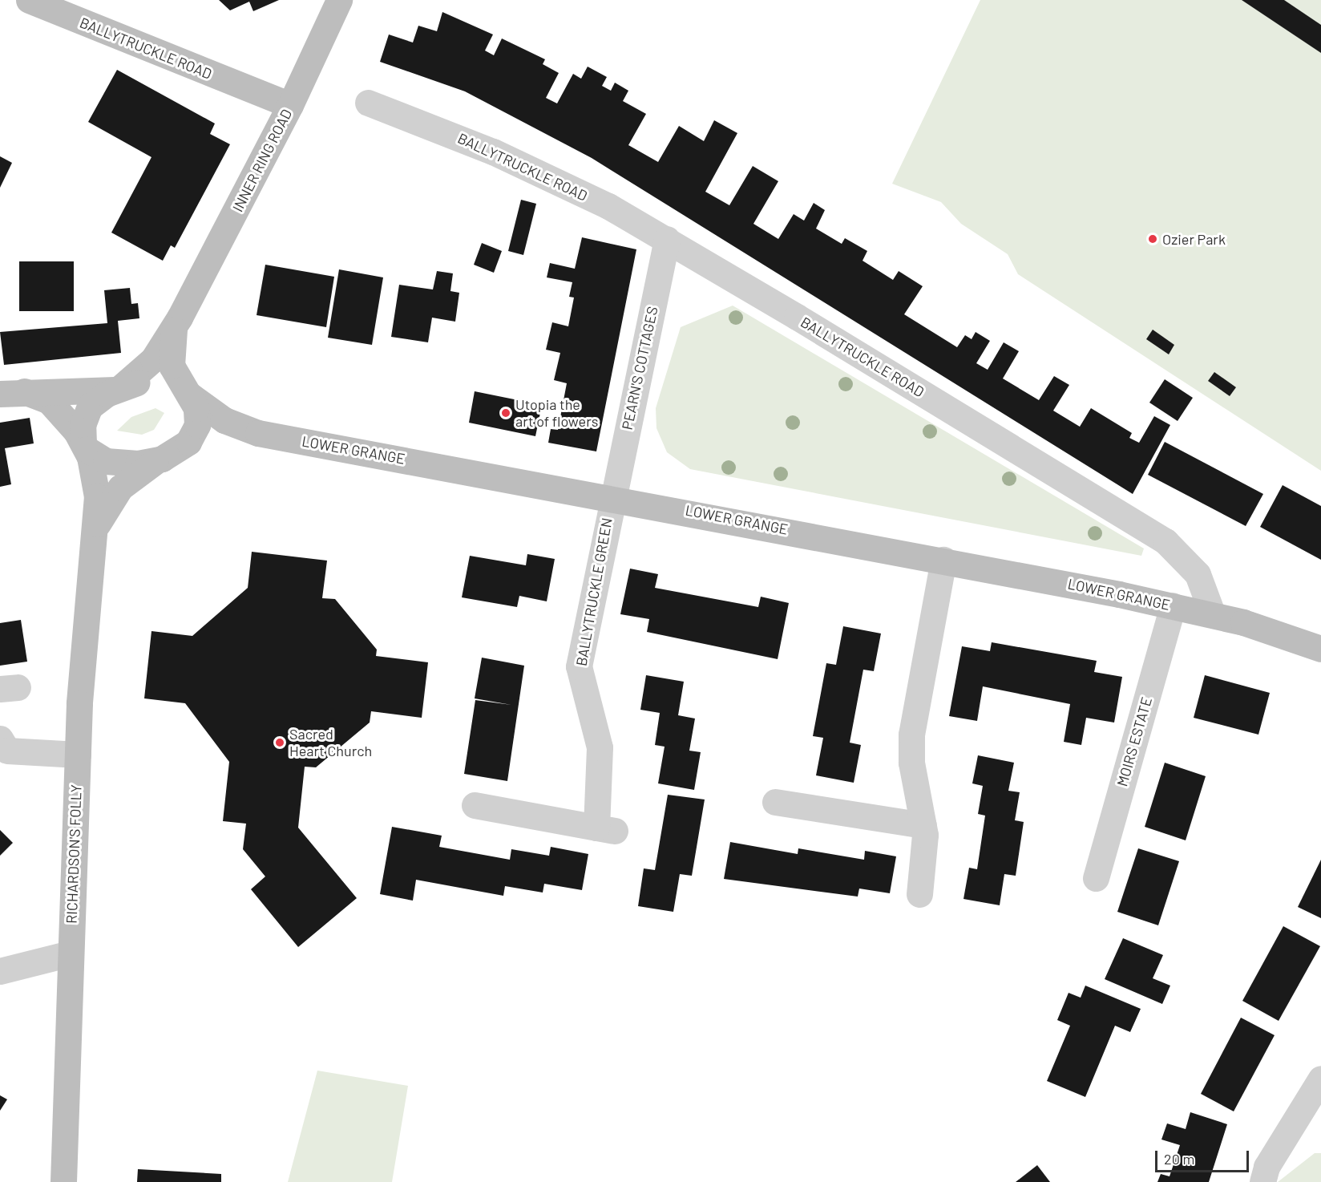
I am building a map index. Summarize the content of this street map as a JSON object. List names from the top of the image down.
{
  "streets": {
    "main road": [
      "BALLYTRUCKLE ROAD",
      "INNER RING ROAD",
      "LOWER GRANGE",
      "RICHARDSON'S FOLLY"
    ],
    "street": ["PEARN'S COTTAGES", "BALLYTRUCKLE GREEN", "MOIRS ESTATE"]
  },
  "crossings": [
    ["BALLYTRUCKLE ROAD", "INNER RING ROAD"],
    ["BALLYTRUCKLE ROAD", "PEARN'S COTTAGES"],
    ["BALLYTRUCKLE ROAD", "LOWER GRANGE"],
    ["PEARN'S COTTAGES", "LOWER GRANGE"],
    ["PEARN'S COTTAGES", "BALLYTRUCKLE GREEN"],
    ["LOWER GRANGE", "BALLYTRUCKLE GREEN"],
    ["LOWER GRANGE", "MOIRS ESTATE"]
  ],
  "places": ["Ozier Park", "Utopia the art of flowers", "Sacred Heart Church"],
  "scale_bar": "20 m"
}
